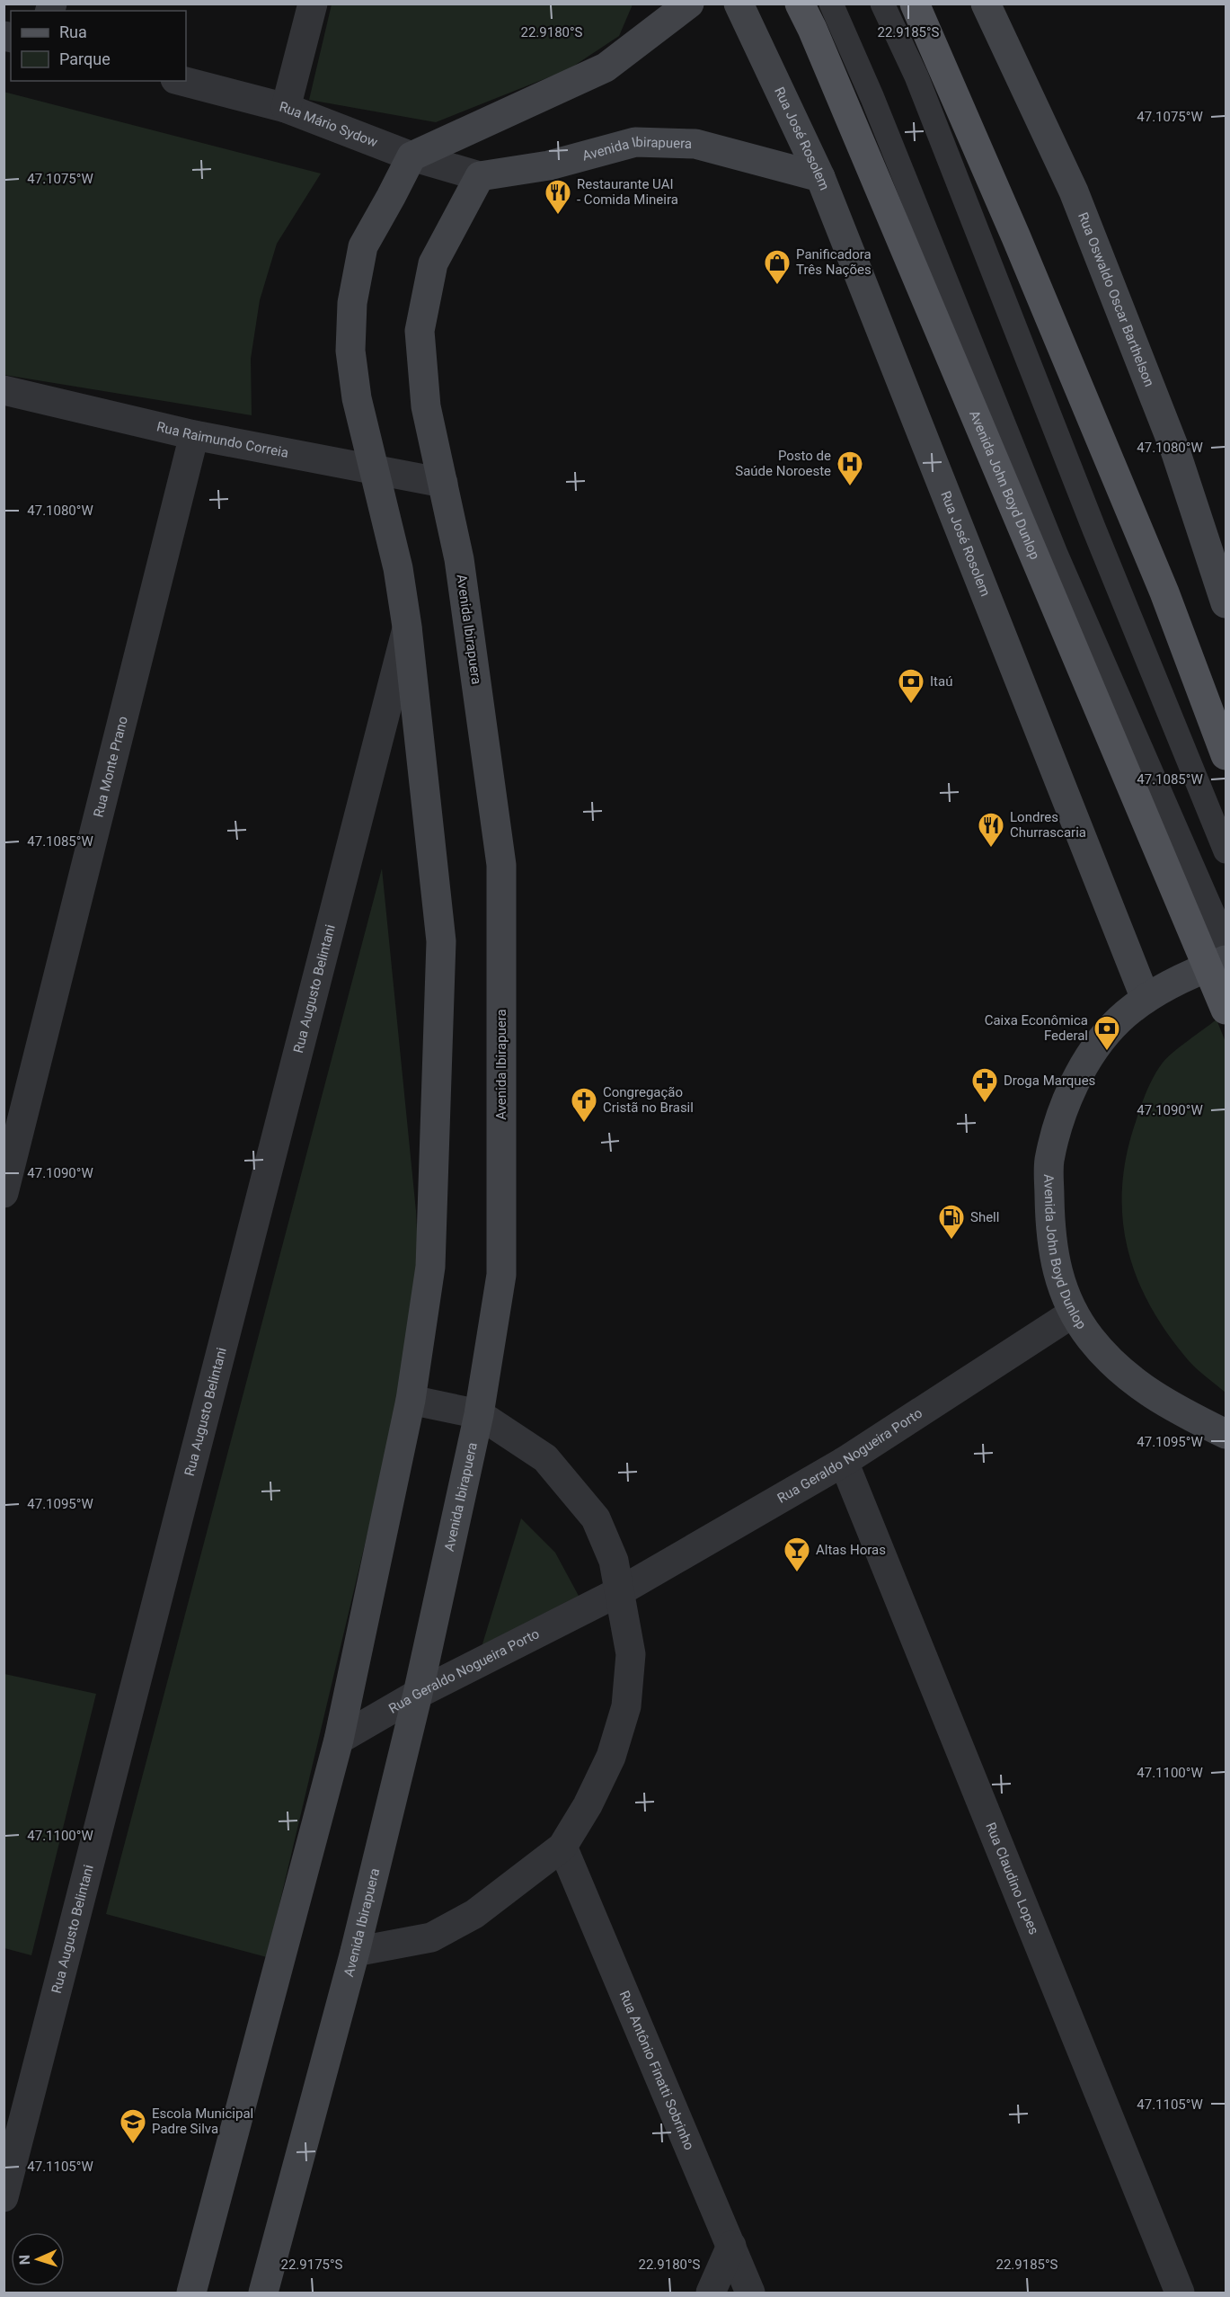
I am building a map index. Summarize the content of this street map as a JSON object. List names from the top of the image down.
{
  "streets": {
    "main road": ["Avenida John Boyd Dunlop"],
    "street": [
      "Rua Mário Sydow",
      "Rua José Rosolem",
      "Avenida Ibirapuera",
      "Rua Oswaldo Oscar Barthelson",
      "Rua Raimundo Correia",
      "Rua Monte Prano",
      "Rua Augusto Belintani",
      "Rua Geraldo Nogueira Porto",
      "Rua Claudino Lopes",
      "Rua Antônio Finatti Sobrinho"
    ]
  },
  "crossings": [
    ["Rua Mário Sydow", "Avenida Ibirapuera"],
    ["Rua José Rosolem", "Avenida Ibirapuera"],
    ["Rua José Rosolem", "Avenida John Boyd Dunlop"],
    ["Avenida Ibirapuera", "Rua Raimundo Correia"],
    ["Avenida Ibirapuera", "Rua Geraldo Nogueira Porto"],
    ["Rua Raimundo Correia", "Rua Monte Prano"],
    ["Avenida John Boyd Dunlop", "Rua Geraldo Nogueira Porto"],
    ["Rua Geraldo Nogueira Porto", "Rua Claudino Lopes"]
  ],
  "places": {
    "restaurant": ["Restaurante UAI - Comida Mineira", "Londres Churrascaria"],
    "shop": ["Panificadora Três Nações"],
    "hospital": ["Posto de Saúde Noroeste"],
    "bank": ["Itaú", "Caixa Econômica Federal"],
    "pharmacy": ["Droga Marques"],
    "church": ["Congregação Cristã no Brasil"],
    "fuel station": ["Shell"],
    "bar": ["Altas Horas"],
    "school or university": ["Escola Municipal Padre Silva"]
  },
  "legend": ["Rua", "Parque"],
  "north": "left",
  "coordinates": [
    "22.9180°S",
    "22.9185°S",
    "47.1075°W",
    "47.1080°W",
    "47.1085°W",
    "47.1090°W",
    "47.1095°W",
    "47.1100°W",
    "47.1105°W",
    "22.9175°S"
  ]
}
